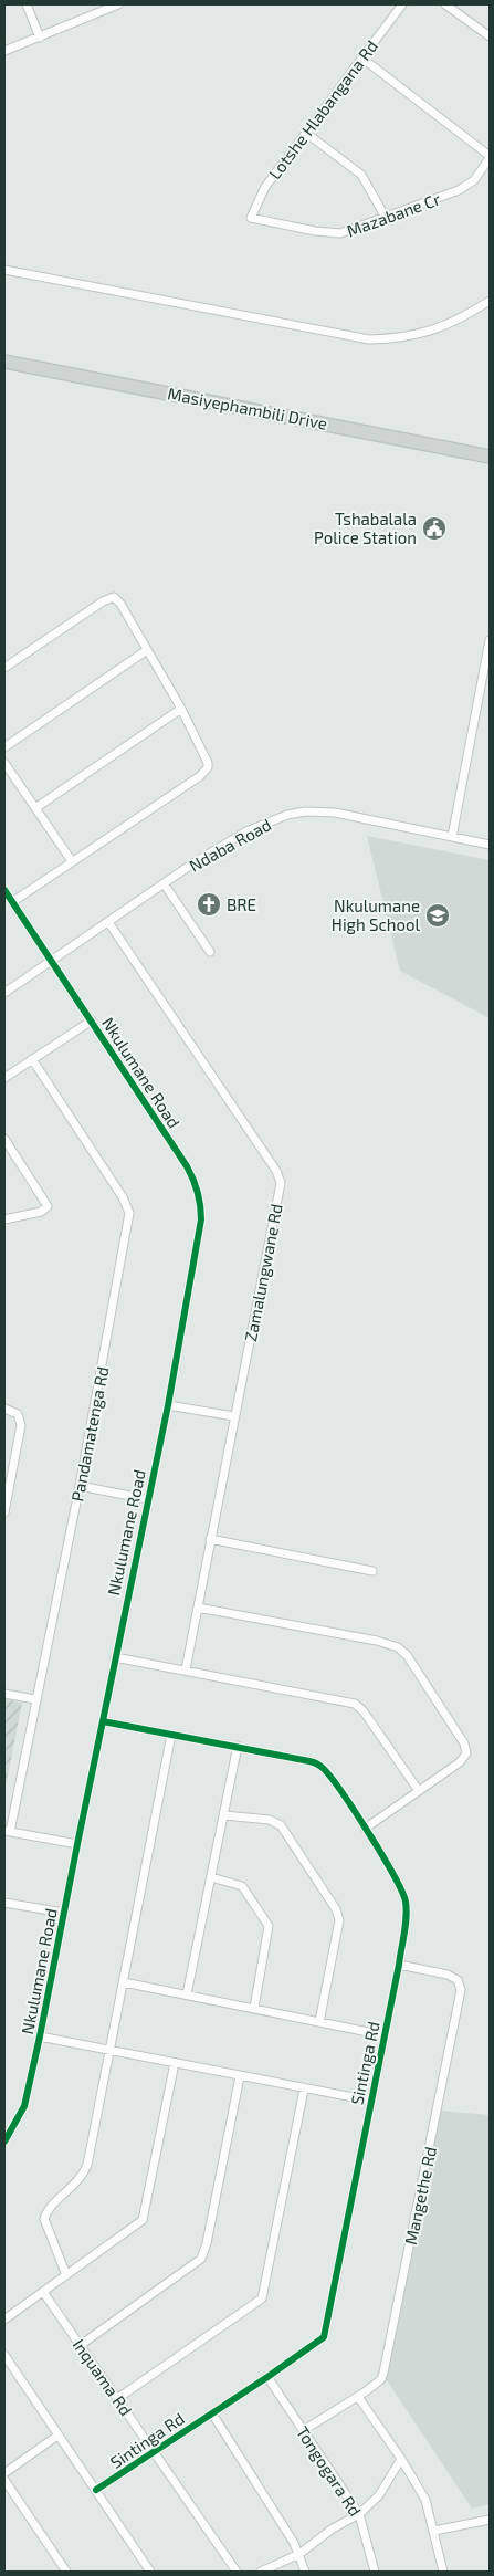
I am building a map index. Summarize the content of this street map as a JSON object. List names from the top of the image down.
{
  "streets": {
    "main road": ["Masiyephambili Drive"],
    "street": [
      "Lotshe Hlabangana Rd",
      "Mazabane Cr",
      "Ndaba Road",
      "Nkulumane Road",
      "Zamalungwane Rd",
      "Pandamatenga Rd",
      "Sintinga Rd",
      "Mangethe Rd",
      "Inquama Rd",
      "Tongogara Rd"
    ]
  },
  "crossings": [
    ["Lotshe Hlabangana Rd", "Mazabane Cr"],
    ["Ndaba Road", "Nkulumane Road"],
    ["Ndaba Road", "Zamalungwane Rd"],
    ["Nkulumane Road", "Sintinga Rd"],
    ["Sintinga Rd", "Mangethe Rd"],
    ["Sintinga Rd", "Inquama Rd"],
    ["Sintinga Rd", "Tongogara Rd"],
    ["Mangethe Rd", "Tongogara Rd"]
  ],
  "places": {
    "public building": ["Tshabalala Police Station"],
    "church": ["BRE"],
    "school or university": ["Nkulumane High School"]
  }
}
